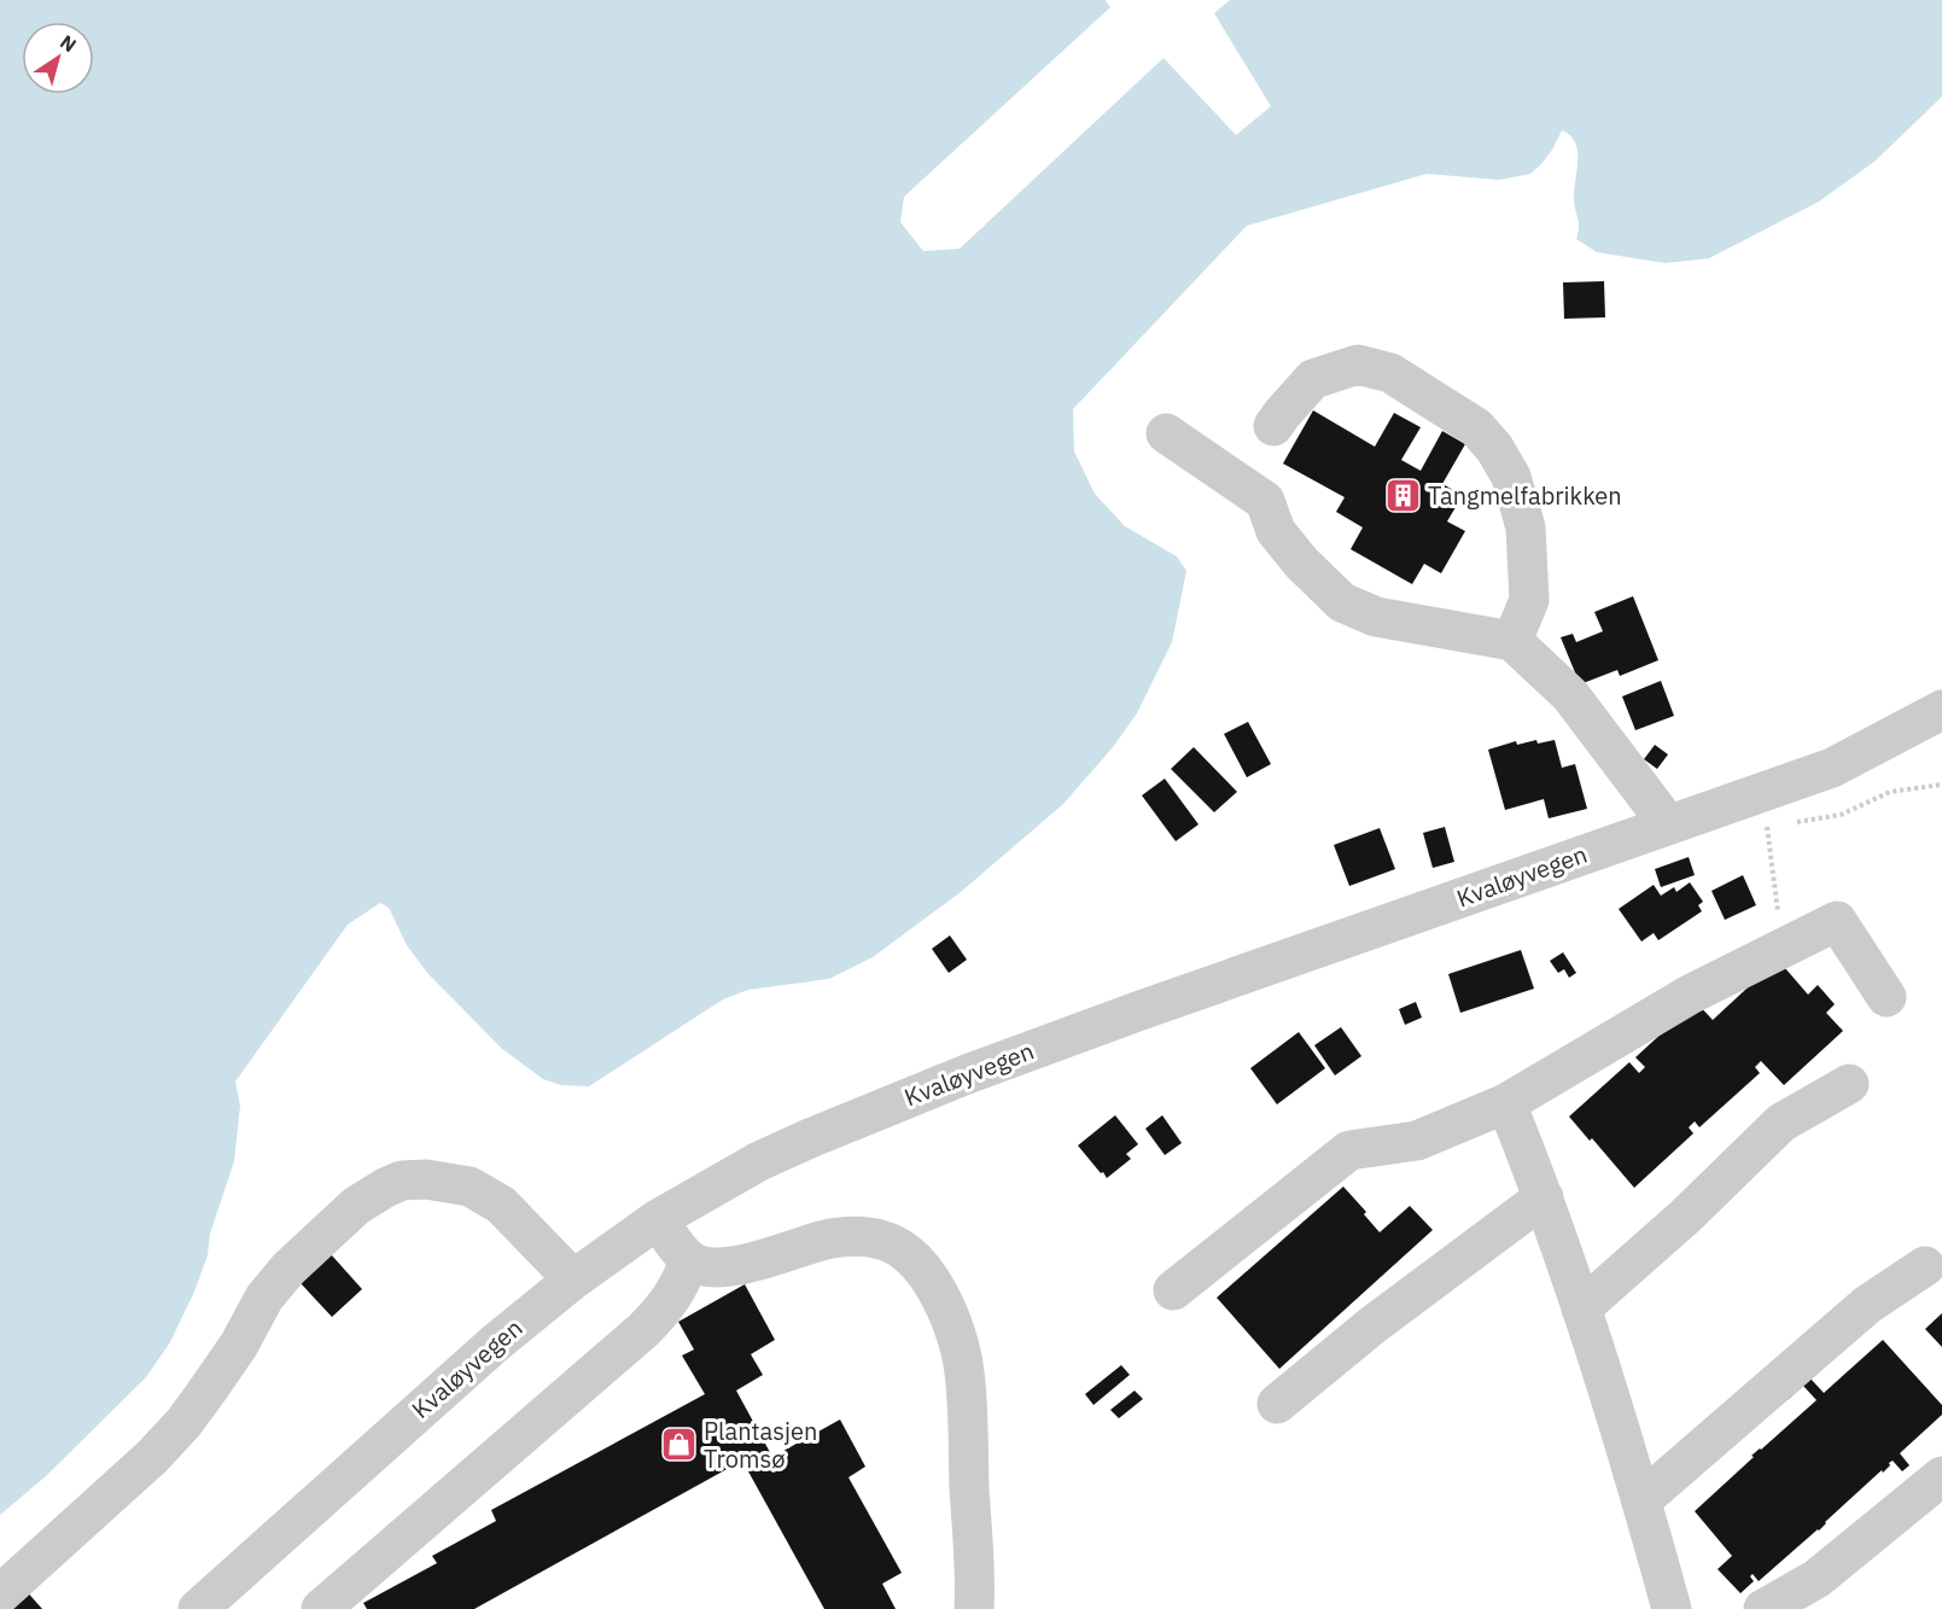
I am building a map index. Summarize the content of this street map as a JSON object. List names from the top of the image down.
{
  "streets": {
    "street": ["Kvaløyvegen"]
  },
  "places": {
    "building": ["Tangmelfabrikken"],
    "shop": ["Plantasjen Tromsø"]
  },
  "north": "top right"
}
